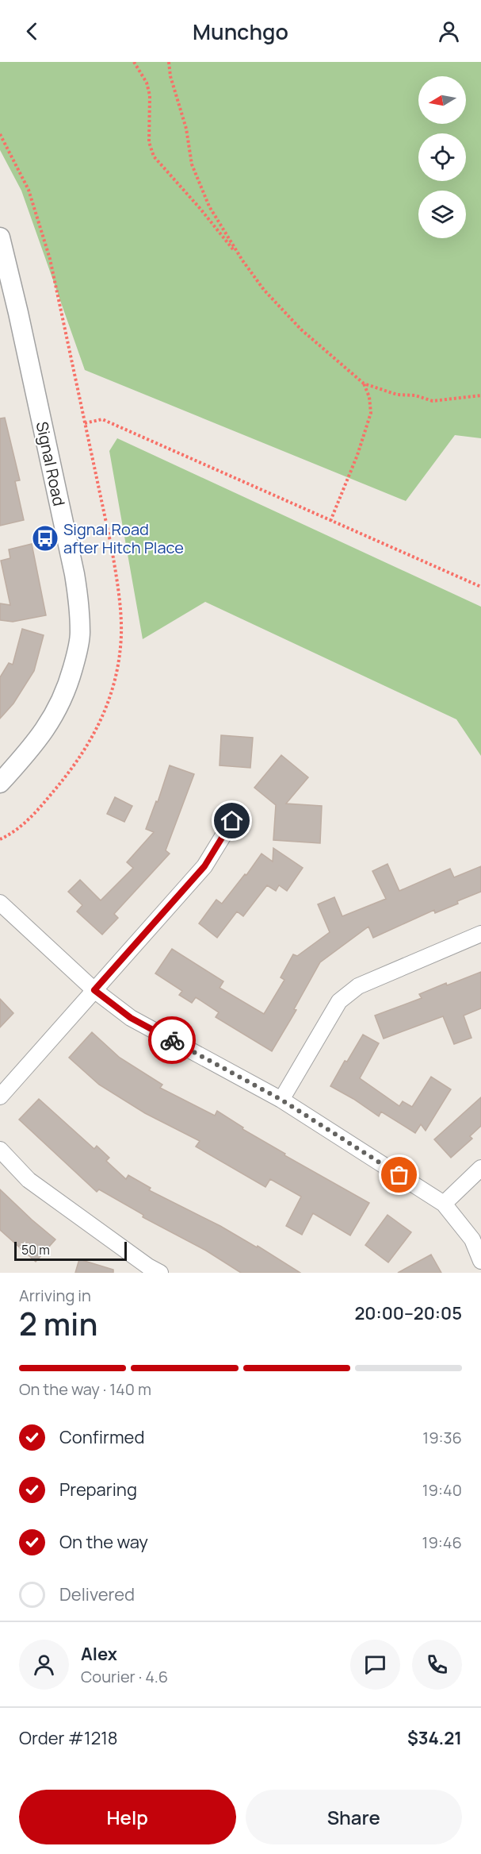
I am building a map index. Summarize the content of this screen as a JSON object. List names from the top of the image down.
{
  "streets": {
    "street": ["Signal Road"]
  },
  "places": {
    "bus stop": ["Signal Road after Hitch Place"]
  },
  "scale_bar": "50 m",
  "north": "left",
  "page": {
    "header": "Munchgo",
    "scale": "50 m",
    "heading": ["2 min", "Arriving in", "20:00–20:05"],
    "panel": [
      "Alex",
      "Courier · 4.6",
      "Order #1218",
      "$34.21"
    ],
    "bar": "On the way · 140 m",
    "list": [
      ["Confirmed", "19:36"],
      ["Preparing", "19:40"],
      ["On the way", "19:46"],
      "Delivered"
    ],
    "buttons": ["Help", "Share"]
  }
}
